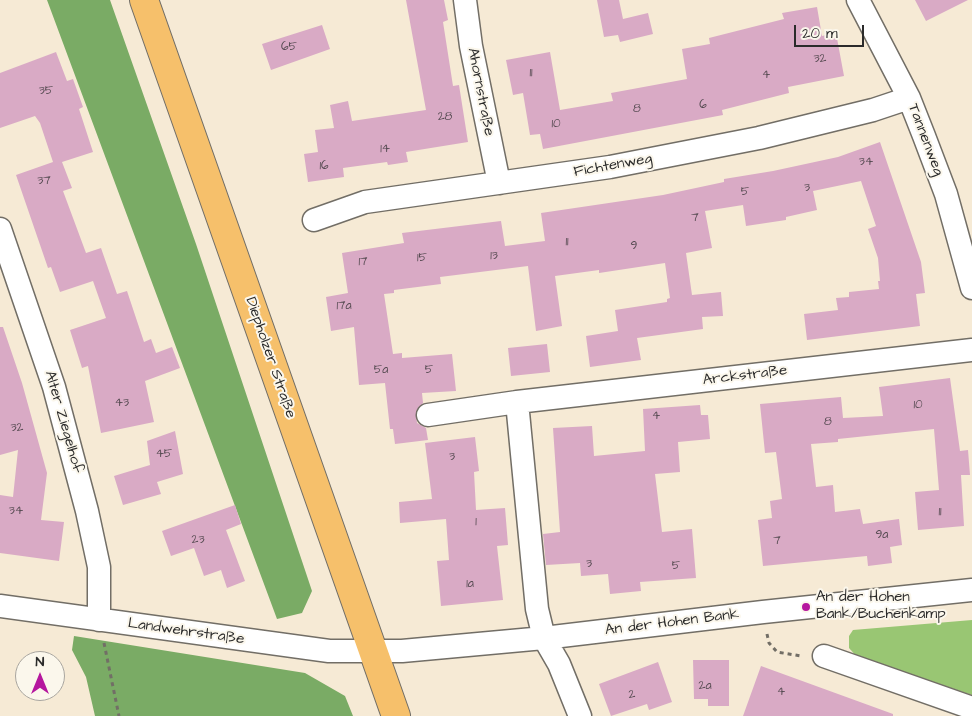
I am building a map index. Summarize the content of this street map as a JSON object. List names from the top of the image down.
{
  "streets": {
    "main road": ["Diepholzer Straße"],
    "street": [
      "Ahornstraße",
      "Tannenweg",
      "Fichtenweg",
      "Arckstraße",
      "Alter Ziegelhof",
      "An der Hohen Bank",
      "Landwehrstraße"
    ]
  },
  "crossings": [
    ["Ahornstraße", "Fichtenweg"],
    ["Tannenweg", "Fichtenweg"],
    ["Diepholzer Straße", "An der Hohen Bank"],
    ["Diepholzer Straße", "Landwehrstraße"],
    ["Alter Ziegelhof", "Landwehrstraße"],
    ["An der Hohen Bank", "Landwehrstraße"]
  ],
  "places": ["An der Hohen Bank/Buchenkamp"],
  "house_numbers": [
    "65",
    "32",
    "11",
    "4",
    "35",
    "6",
    "8",
    "28",
    "10",
    "14",
    "34",
    "16",
    "37",
    "3",
    "5",
    "7",
    "11",
    "9",
    "13",
    "15",
    "17",
    "17a",
    "5a",
    "5",
    "43",
    "10",
    "4",
    "8",
    "32",
    "45",
    "3",
    "34",
    "11",
    "1",
    "9a",
    "23",
    "7",
    "3",
    "5",
    "1a",
    "2a",
    "4",
    "2"
  ],
  "scale_bar": "20 m",
  "north": "top"
}
